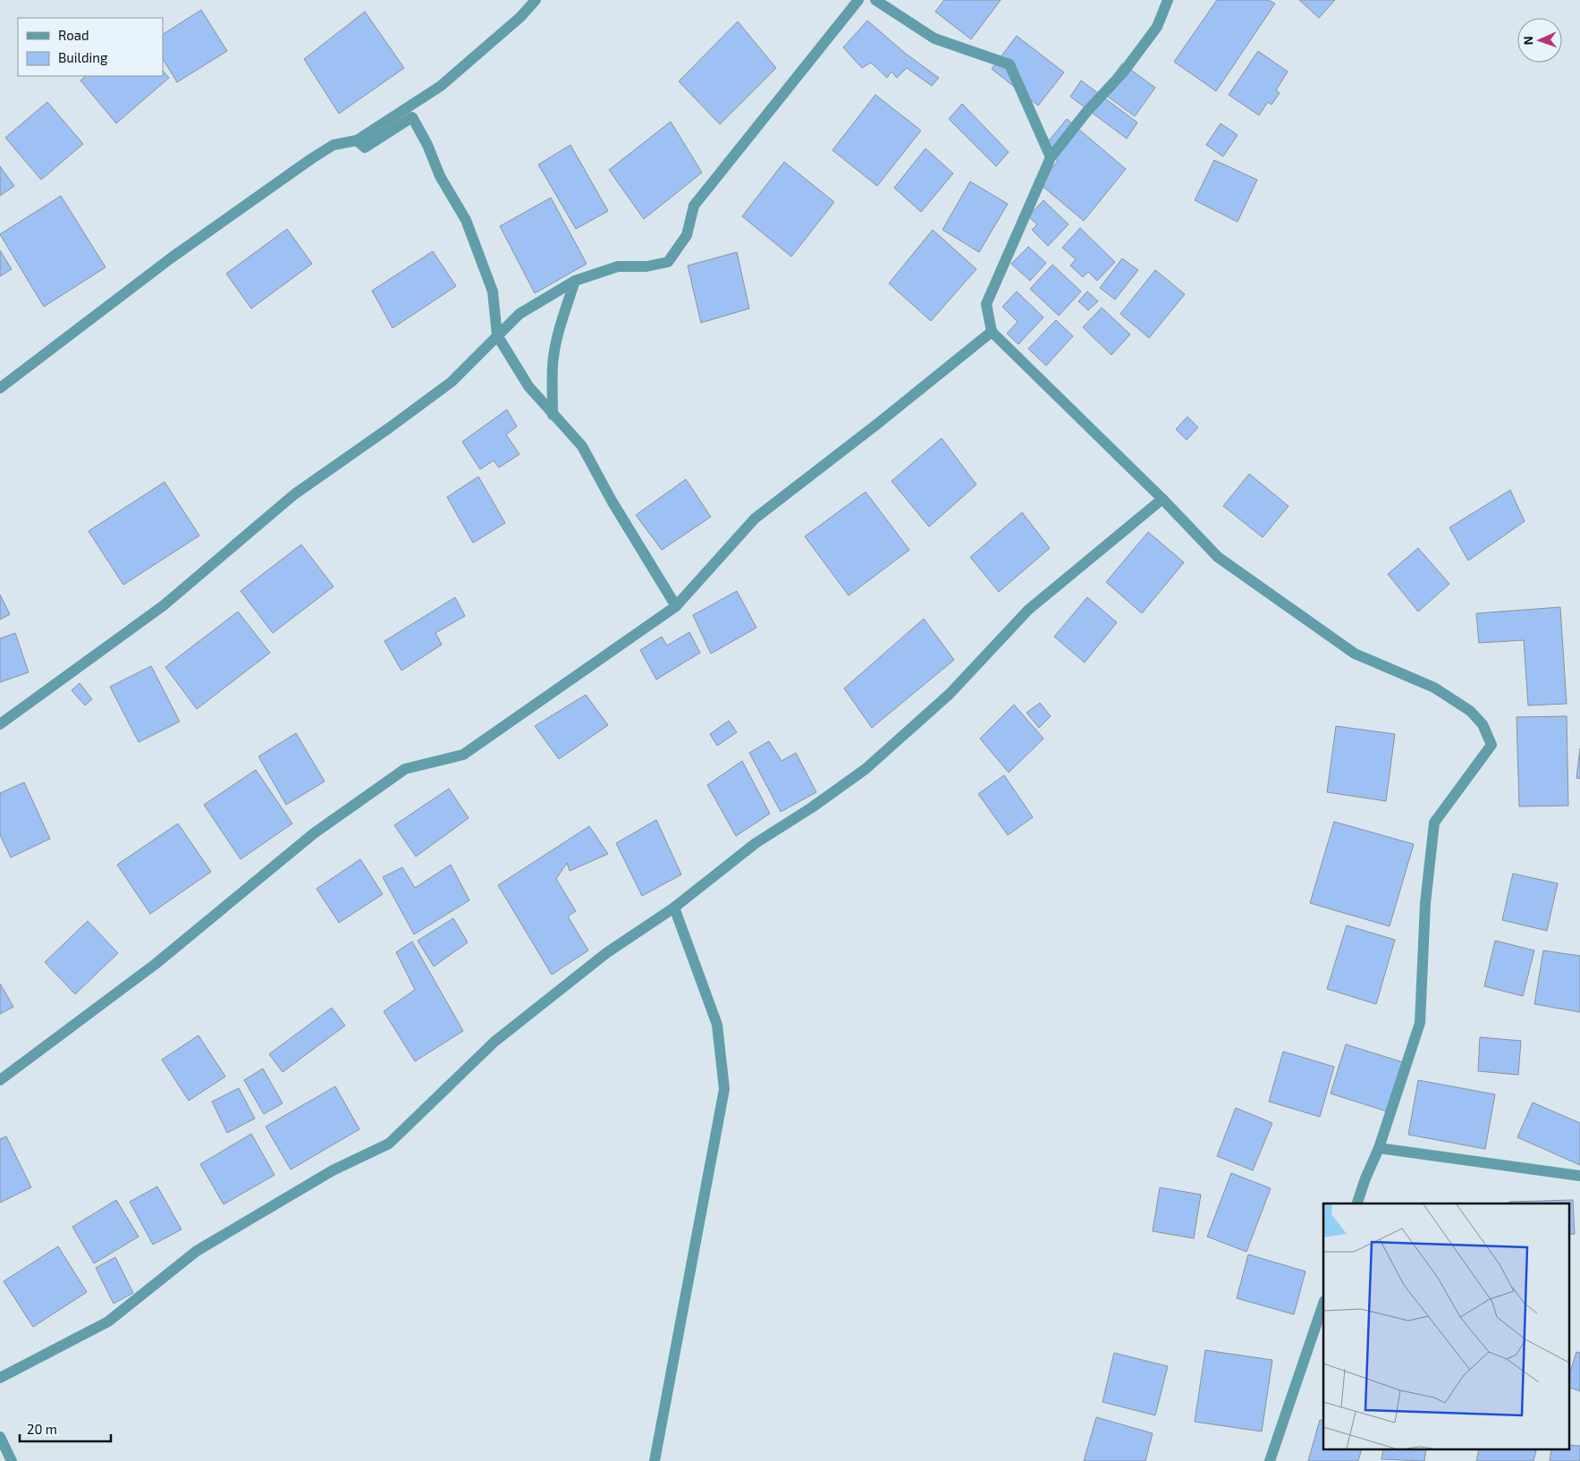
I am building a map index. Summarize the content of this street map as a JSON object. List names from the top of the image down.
{
  "legend": ["Road", "Building"],
  "scale_bar": "20 m",
  "north": "left"
}
